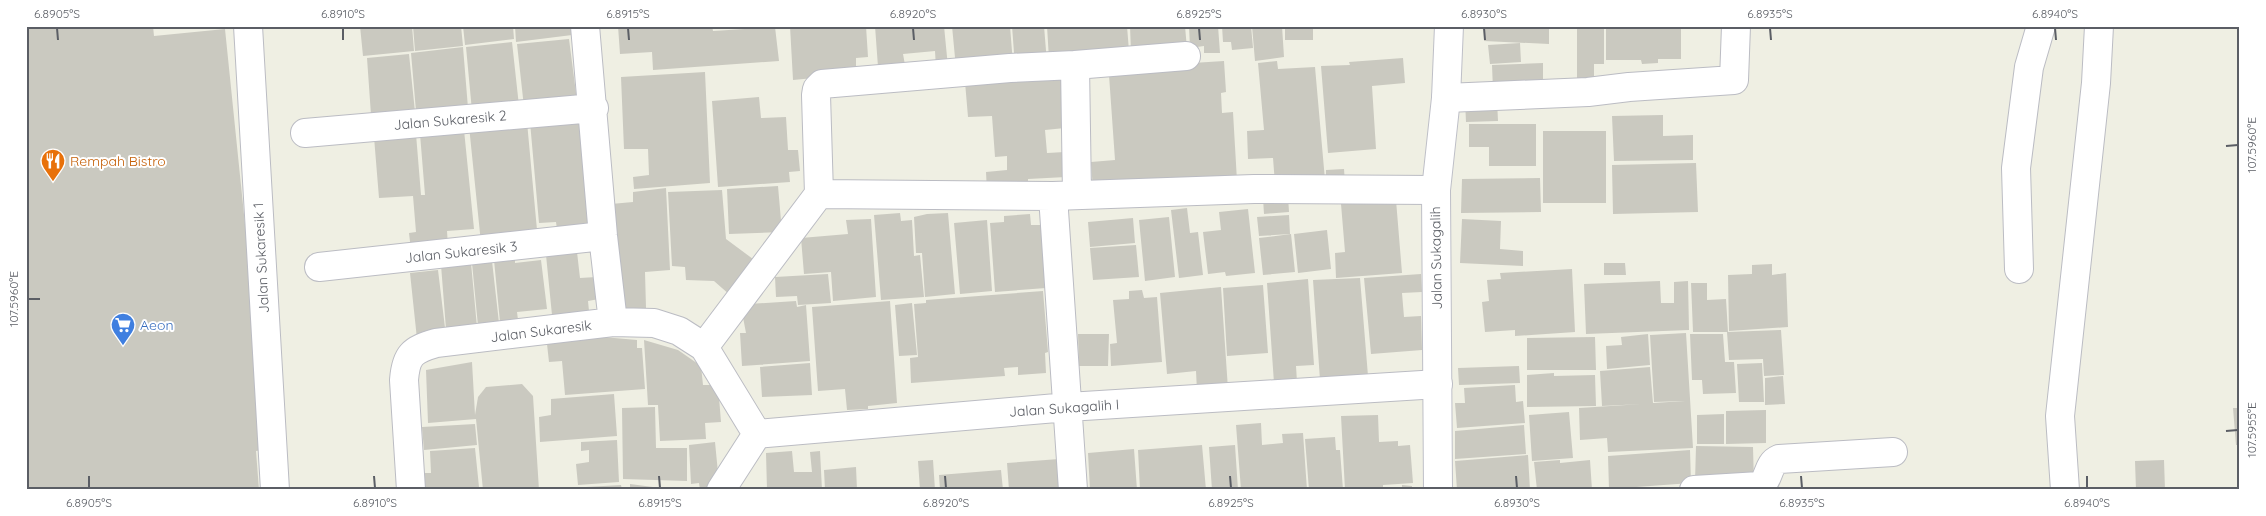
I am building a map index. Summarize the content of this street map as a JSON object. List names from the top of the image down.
{
  "streets": {
    "street": [
      "Jalan Sukaresik 2",
      "Jalan Sukaresik 3",
      "Jalan Sukaresik 1",
      "Jalan Sukagalih",
      "Jalan Sukaresik",
      "Jalan Sukagalih I"
    ]
  },
  "crossings": [
    ["Jalan Sukagalih", "Jalan Sukagalih I"],
    ["Jalan Sukaresik", "Jalan Sukagalih I"]
  ],
  "places": {
    "restaurant": ["Rempah Bistro"],
    "supermarket": ["Aeon"]
  },
  "coordinates": [
    "6.8905°S",
    "6.8910°S",
    "6.8915°S",
    "6.8920°S",
    "6.8925°S",
    "6.8930°S",
    "6.8935°S",
    "6.8940°S",
    "107.5960°E",
    "107.5955°E"
  ]
}
